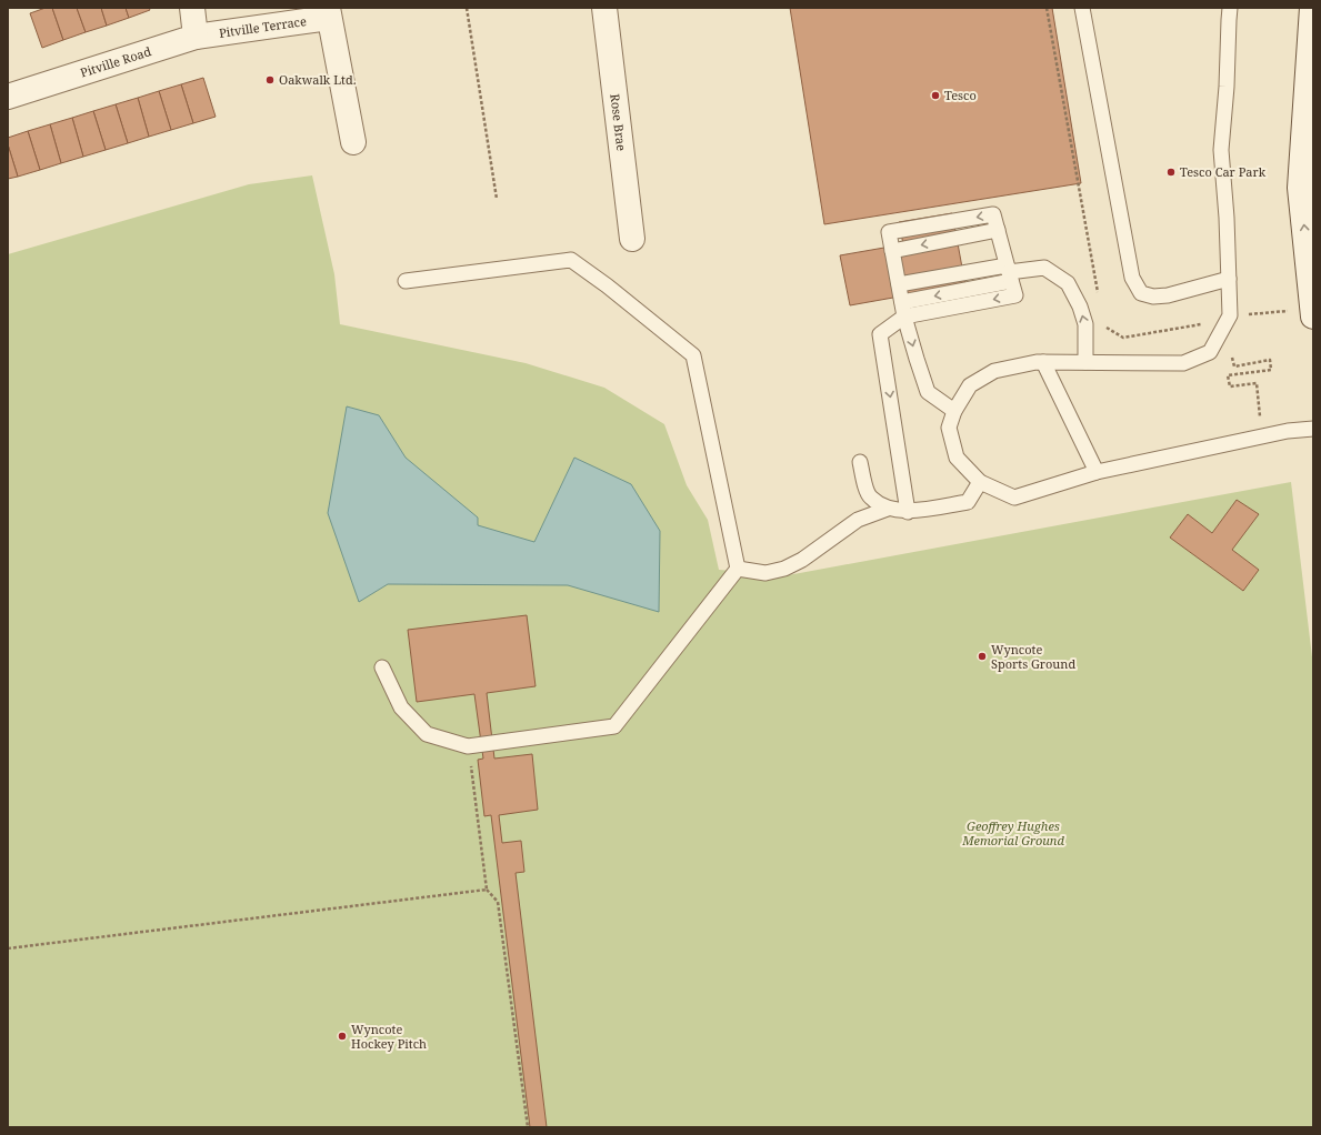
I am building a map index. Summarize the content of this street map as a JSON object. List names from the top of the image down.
{
  "streets": {
    "street": ["Pitville Terrace", "Pitville Road", "Rose Brae"]
  },
  "crossings": [
    ["Pitville Terrace", "Pitville Road"]
  ],
  "parks": ["Geoffrey Hughes Memorial Ground"],
  "places": [
    "Oakwalk Ltd.",
    "Tesco",
    "Tesco Car Park",
    "Wyncote Sports Ground",
    "Wyncote Hockey Pitch"
  ]
}
